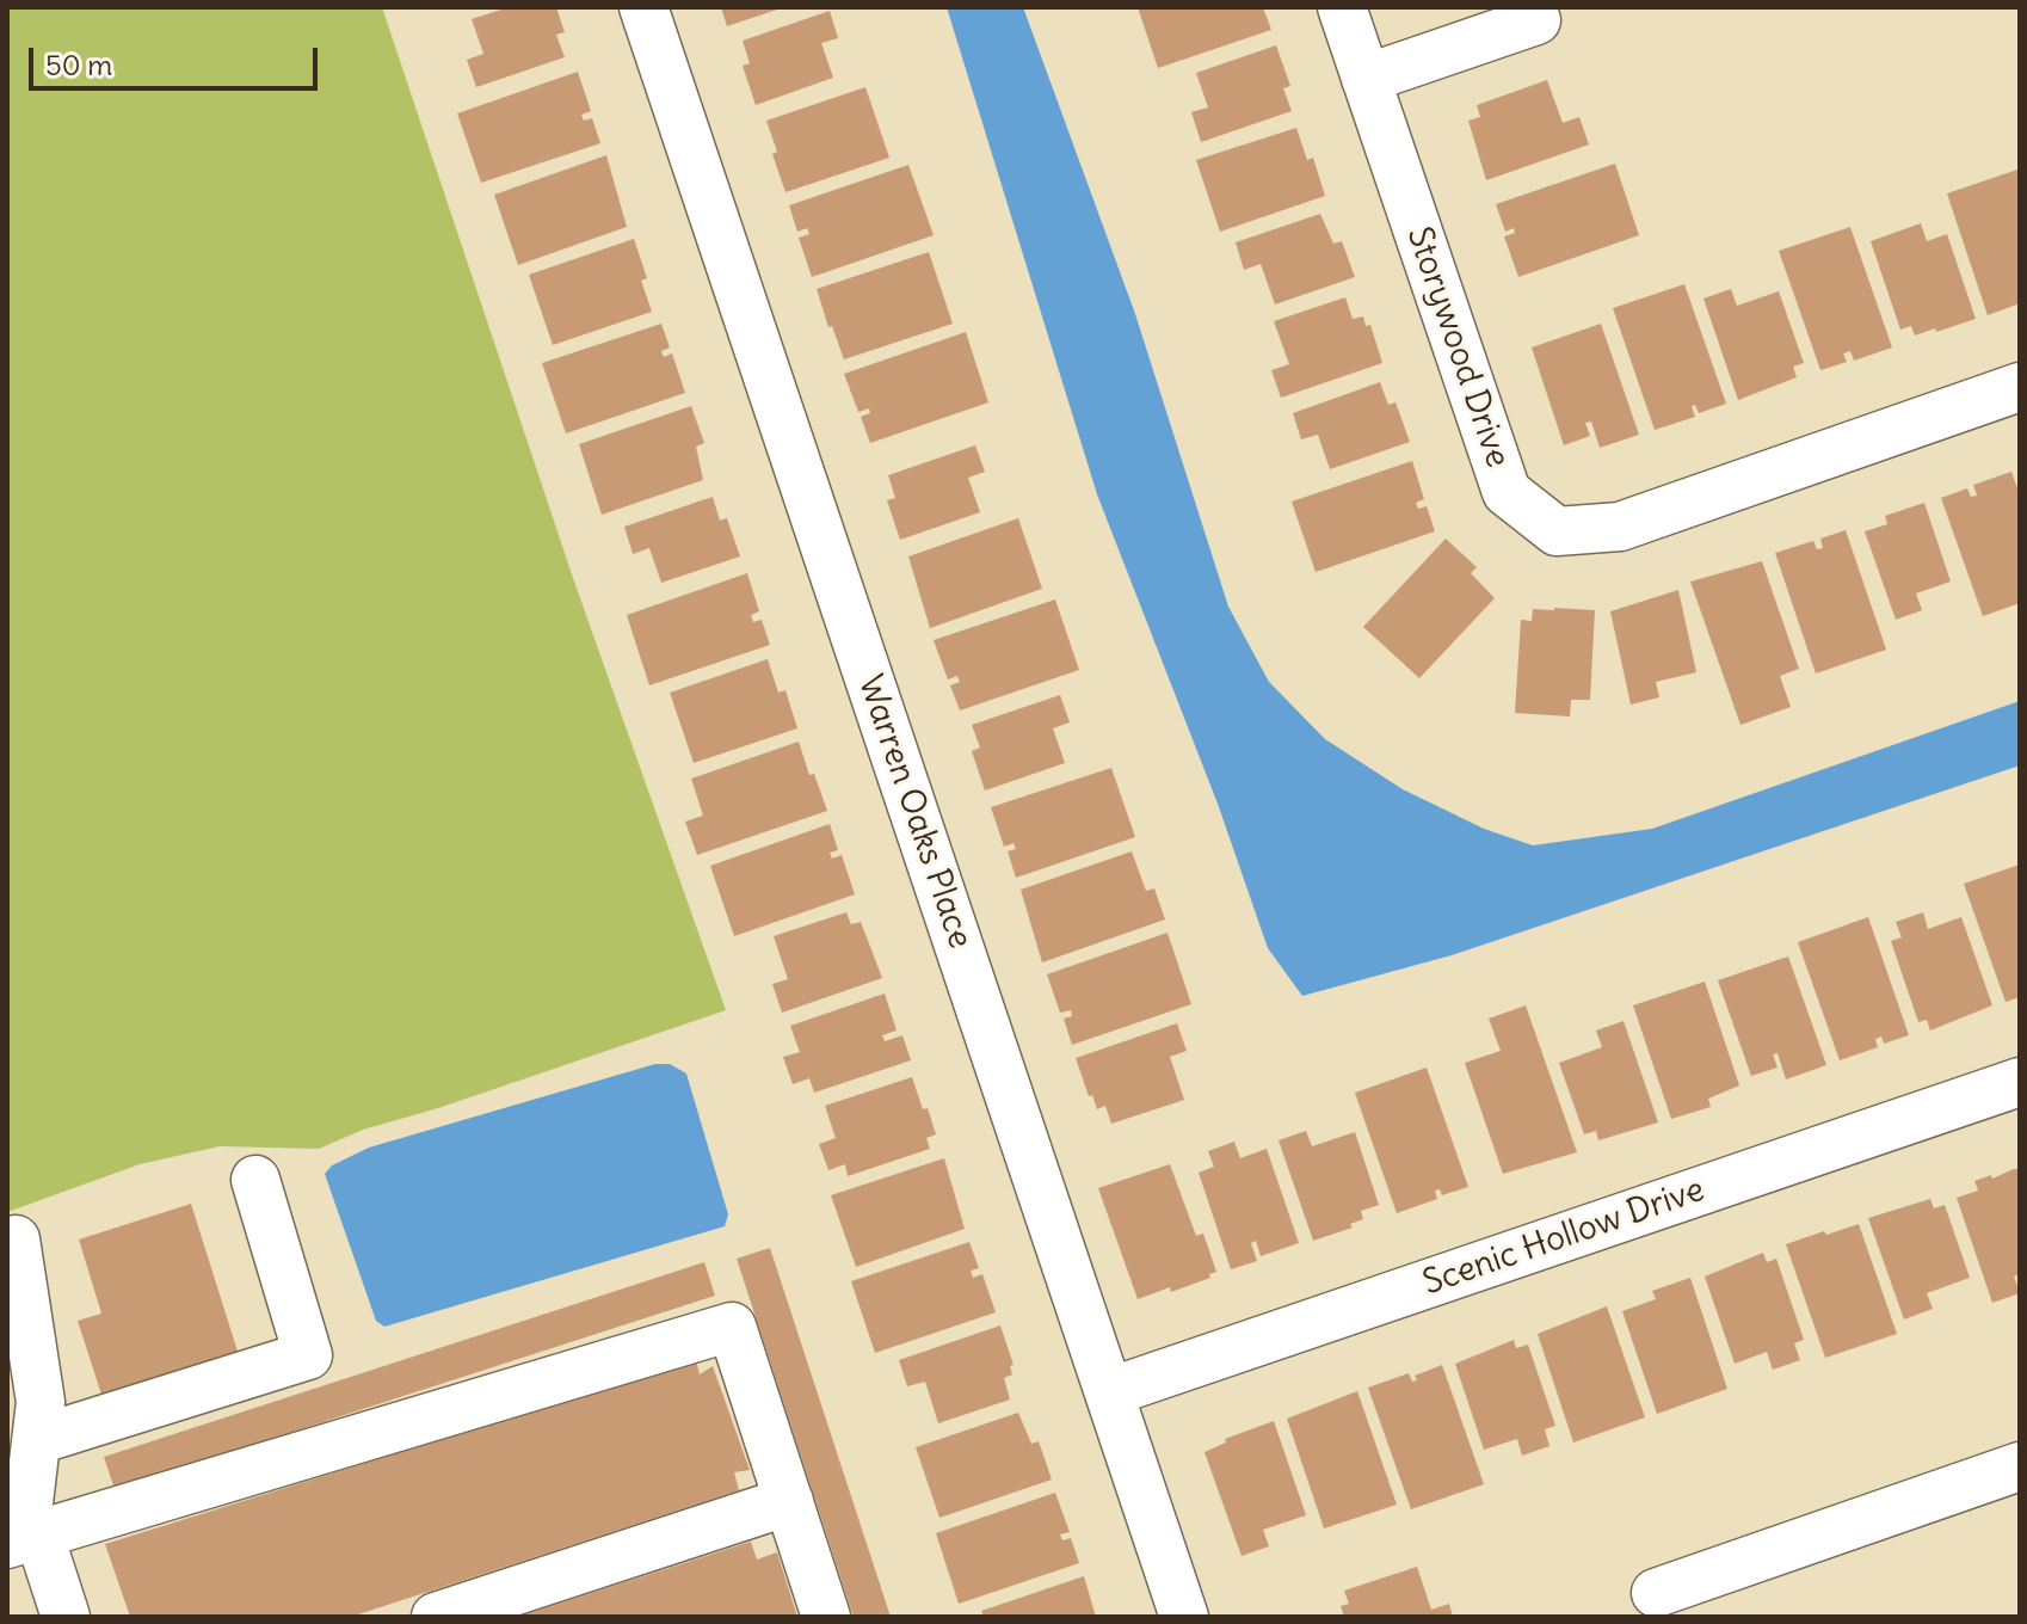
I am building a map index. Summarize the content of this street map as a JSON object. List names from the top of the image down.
{
  "streets": {
    "street": ["Storywood Drive", "Warren Oaks Place", "Scenic Hollow Drive"]
  },
  "crossings": [
    ["Warren Oaks Place", "Scenic Hollow Drive"]
  ],
  "scale_bar": "50 m"
}
